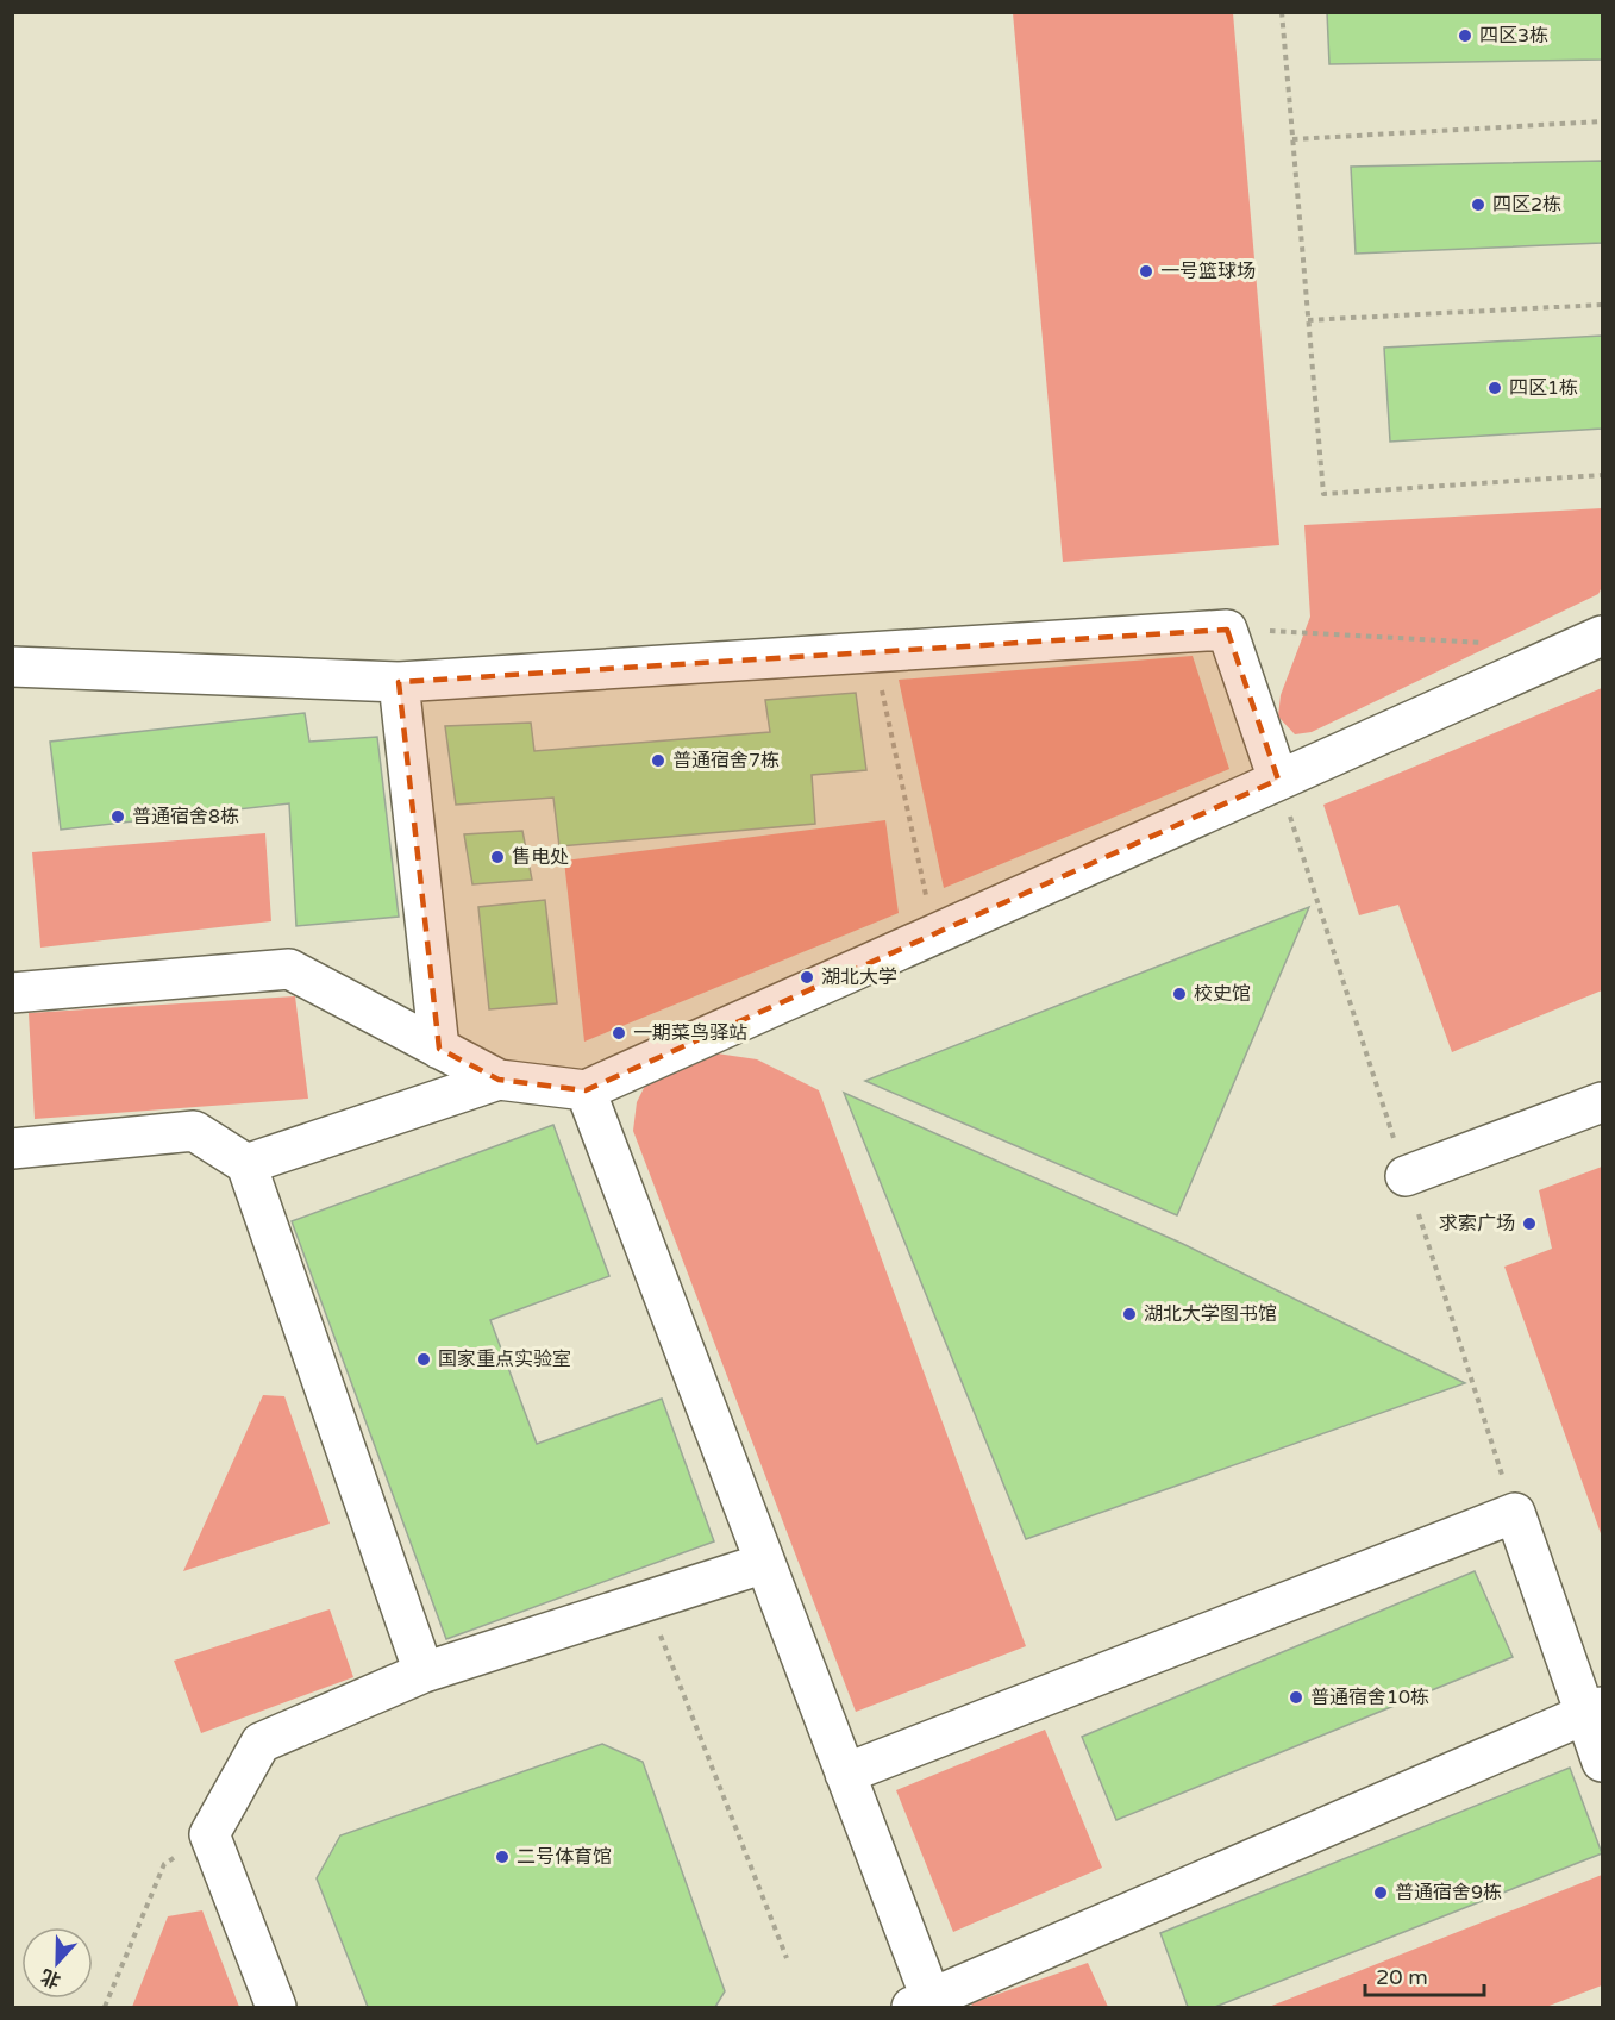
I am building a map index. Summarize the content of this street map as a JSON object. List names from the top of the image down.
{
  "places": [
    "四区3栋",
    "四区2栋",
    "一号篮球场",
    "四区1栋",
    "普通宿舍7栋",
    "普通宿舍8栋",
    "售电处",
    "湖北大学",
    "校史馆",
    "一期菜鸟驿站",
    "求索广场",
    "湖北大学图书馆",
    "国家重点实验室",
    "普通宿舍10栋",
    "二号体育馆",
    "普通宿舍9栋"
  ],
  "scale_bar": "20 m",
  "north": "bottom"
}
